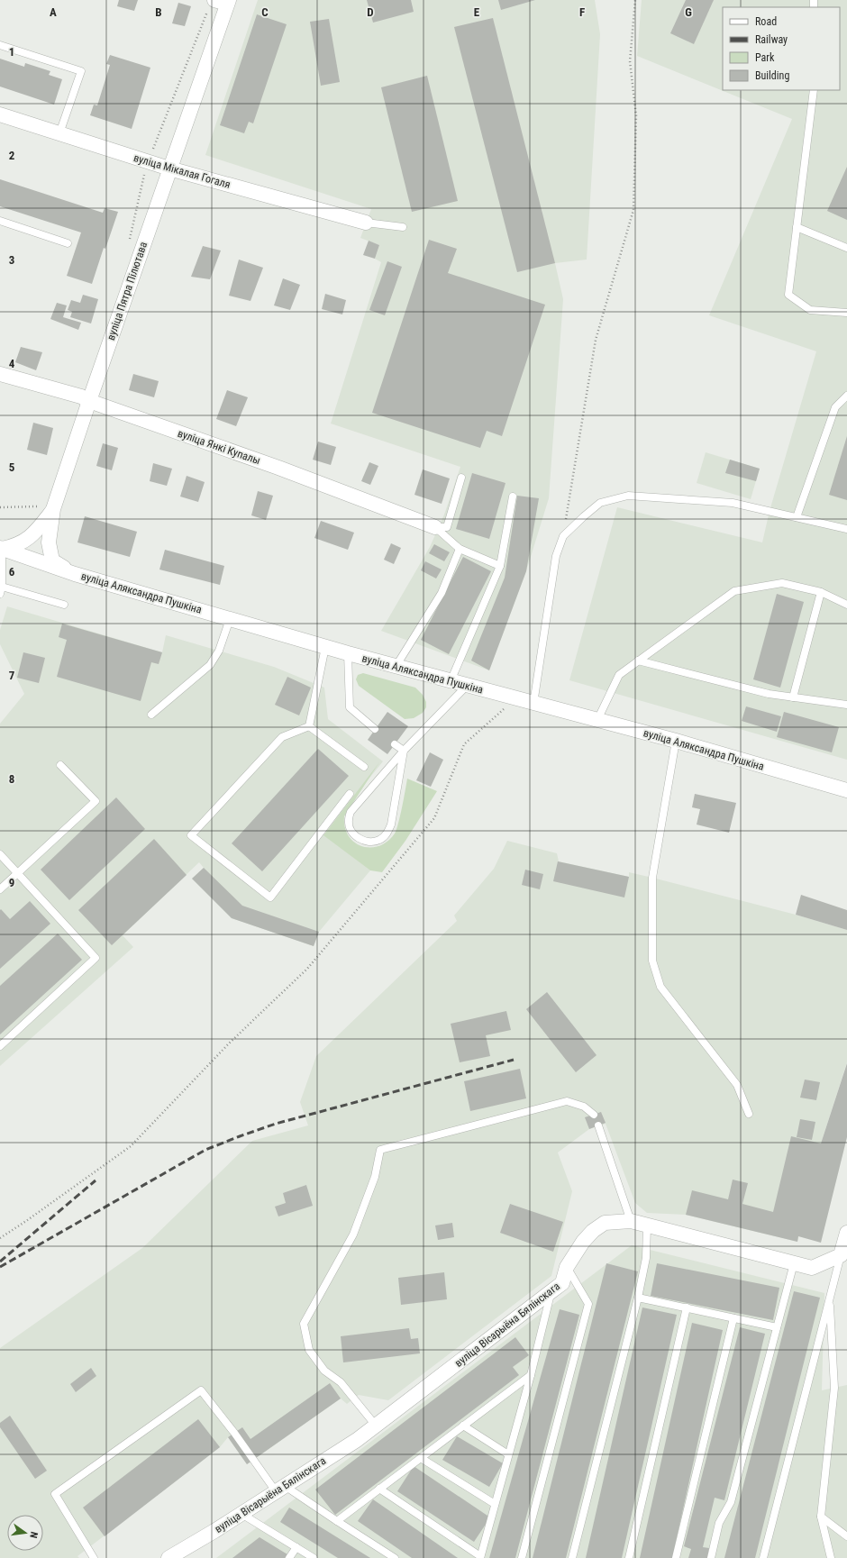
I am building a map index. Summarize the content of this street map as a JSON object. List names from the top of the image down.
{
  "streets": {
    "street": [
      "вуліца Мікалая Гогаля",
      "вуліца Пятра Пілютава",
      "вуліца Янкі Купалы",
      "вуліца Аляксандра Пушкіна",
      "вуліца Вісарыёна Бялінскага"
    ]
  },
  "crossings": [
    ["вуліца Мікалая Гогаля", "вуліца Пятра Пілютава"],
    ["вуліца Пятра Пілютава", "вуліца Янкі Купалы"],
    ["вуліца Пятра Пілютава", "вуліца Аляксандра Пушкіна"]
  ],
  "legend": [
    "Road",
    "Railway",
    "Park",
    "Building"
  ],
  "north": "right",
  "grid": {
    "columns": [
      "A",
      "B",
      "C",
      "D",
      "E",
      "F",
      "G"
    ],
    "rows": [
      "1",
      "2",
      "3",
      "4",
      "5",
      "6",
      "7",
      "8",
      "9"
    ]
  }
}
